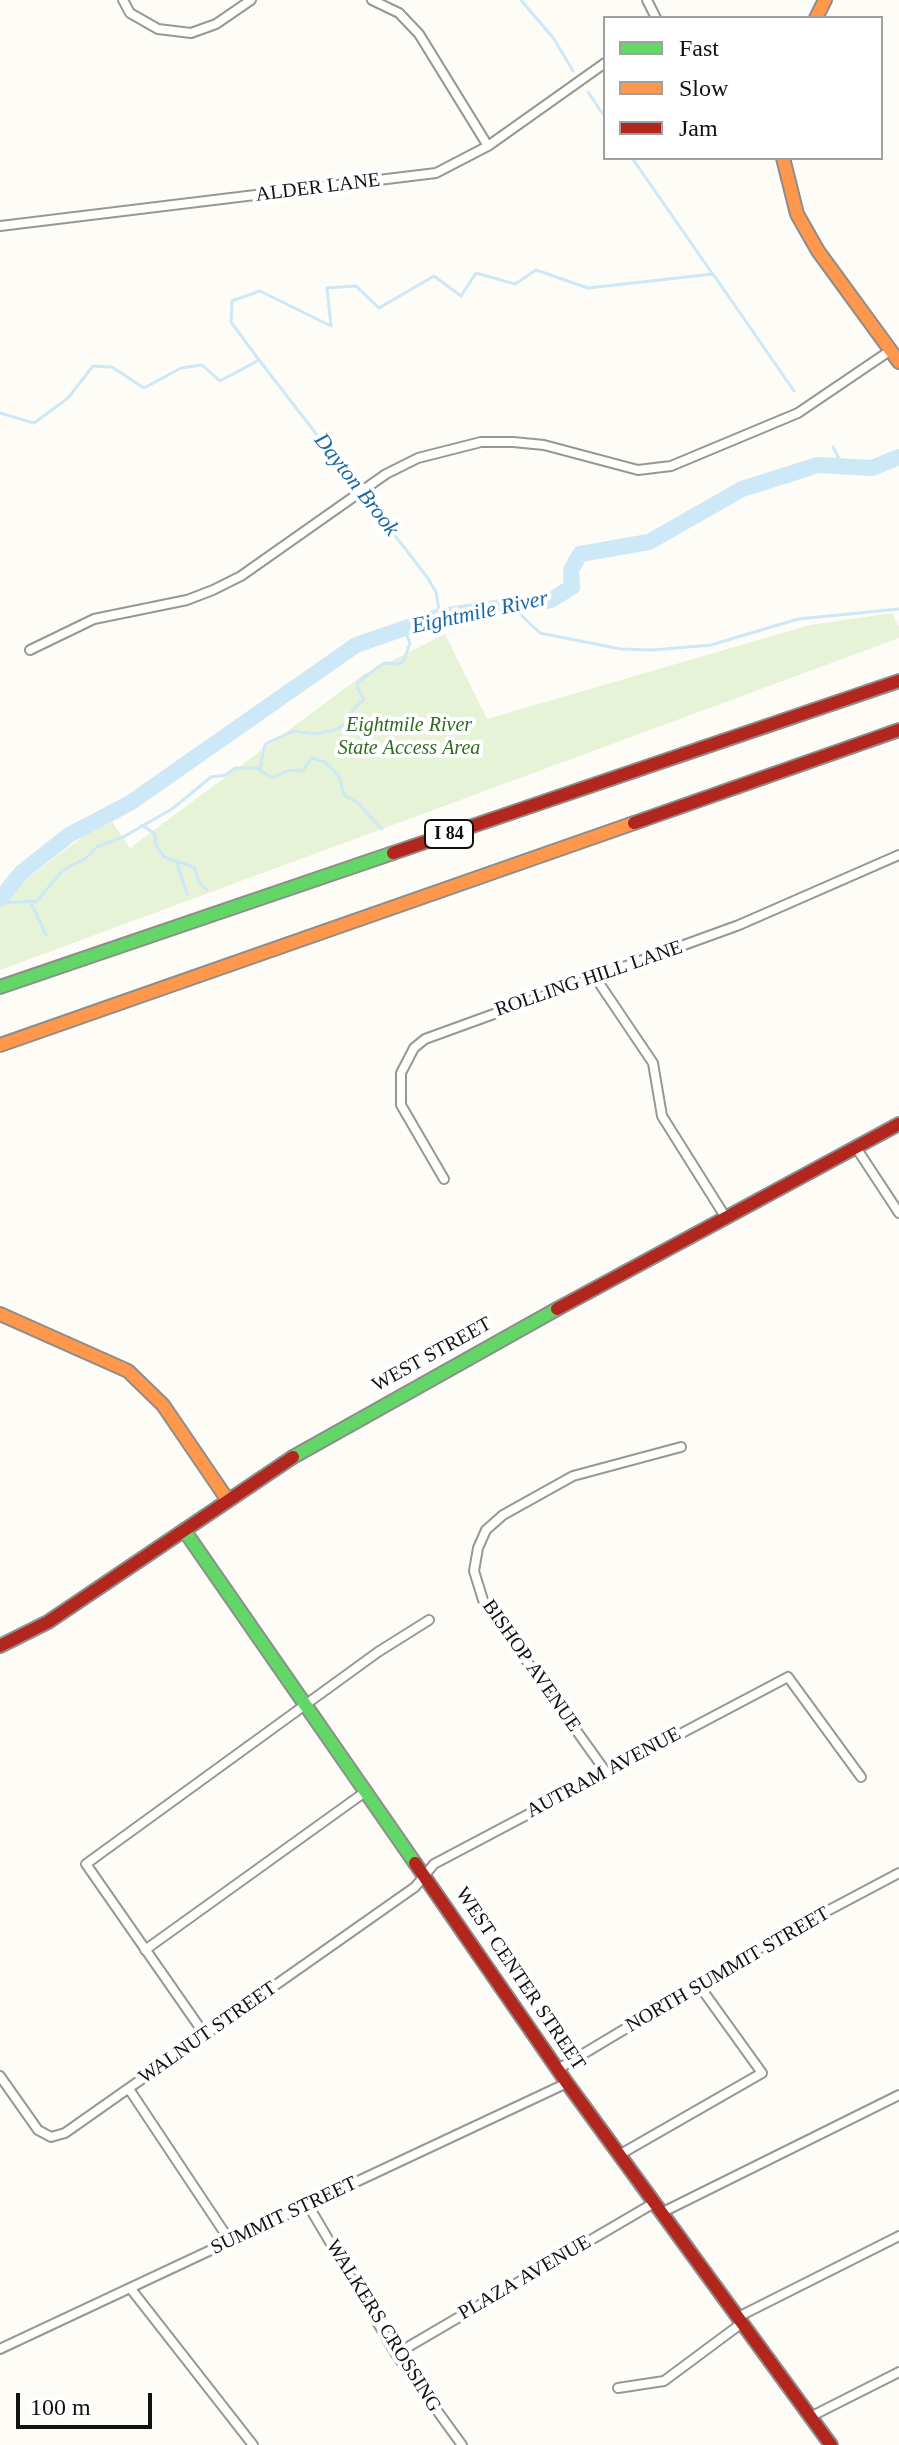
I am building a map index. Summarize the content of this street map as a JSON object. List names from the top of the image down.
{
  "streets": {
    "main road": ["I 84", "WEST STREET", "WEST CENTER STREET"],
    "street": [
      "ALDER LANE",
      "ROLLING HILL LANE",
      "BISHOP AVENUE",
      "AUTRAM AVENUE",
      "NORTH SUMMIT STREET",
      "WALNUT STREET",
      "SUMMIT STREET",
      "PLAZA AVENUE",
      "WALKERS CROSSING"
    ]
  },
  "crossings": [
    ["WEST STREET", "WEST CENTER STREET"],
    ["BISHOP AVENUE", "AUTRAM AVENUE"],
    ["AUTRAM AVENUE", "WEST CENTER STREET"],
    ["AUTRAM AVENUE", "WALNUT STREET"],
    ["NORTH SUMMIT STREET", "WEST CENTER STREET"],
    ["WEST CENTER STREET", "WALNUT STREET"],
    ["WEST CENTER STREET", "SUMMIT STREET"],
    ["WEST CENTER STREET", "PLAZA AVENUE"],
    ["SUMMIT STREET", "WALKERS CROSSING"],
    ["PLAZA AVENUE", "WALKERS CROSSING"]
  ],
  "water": ["Dayton Brook", "Eightmile River"],
  "parks": ["Eightmile River State Access Area"],
  "legend": ["Fast", "Slow", "Jam"],
  "scale_bar": "100 m"
}
